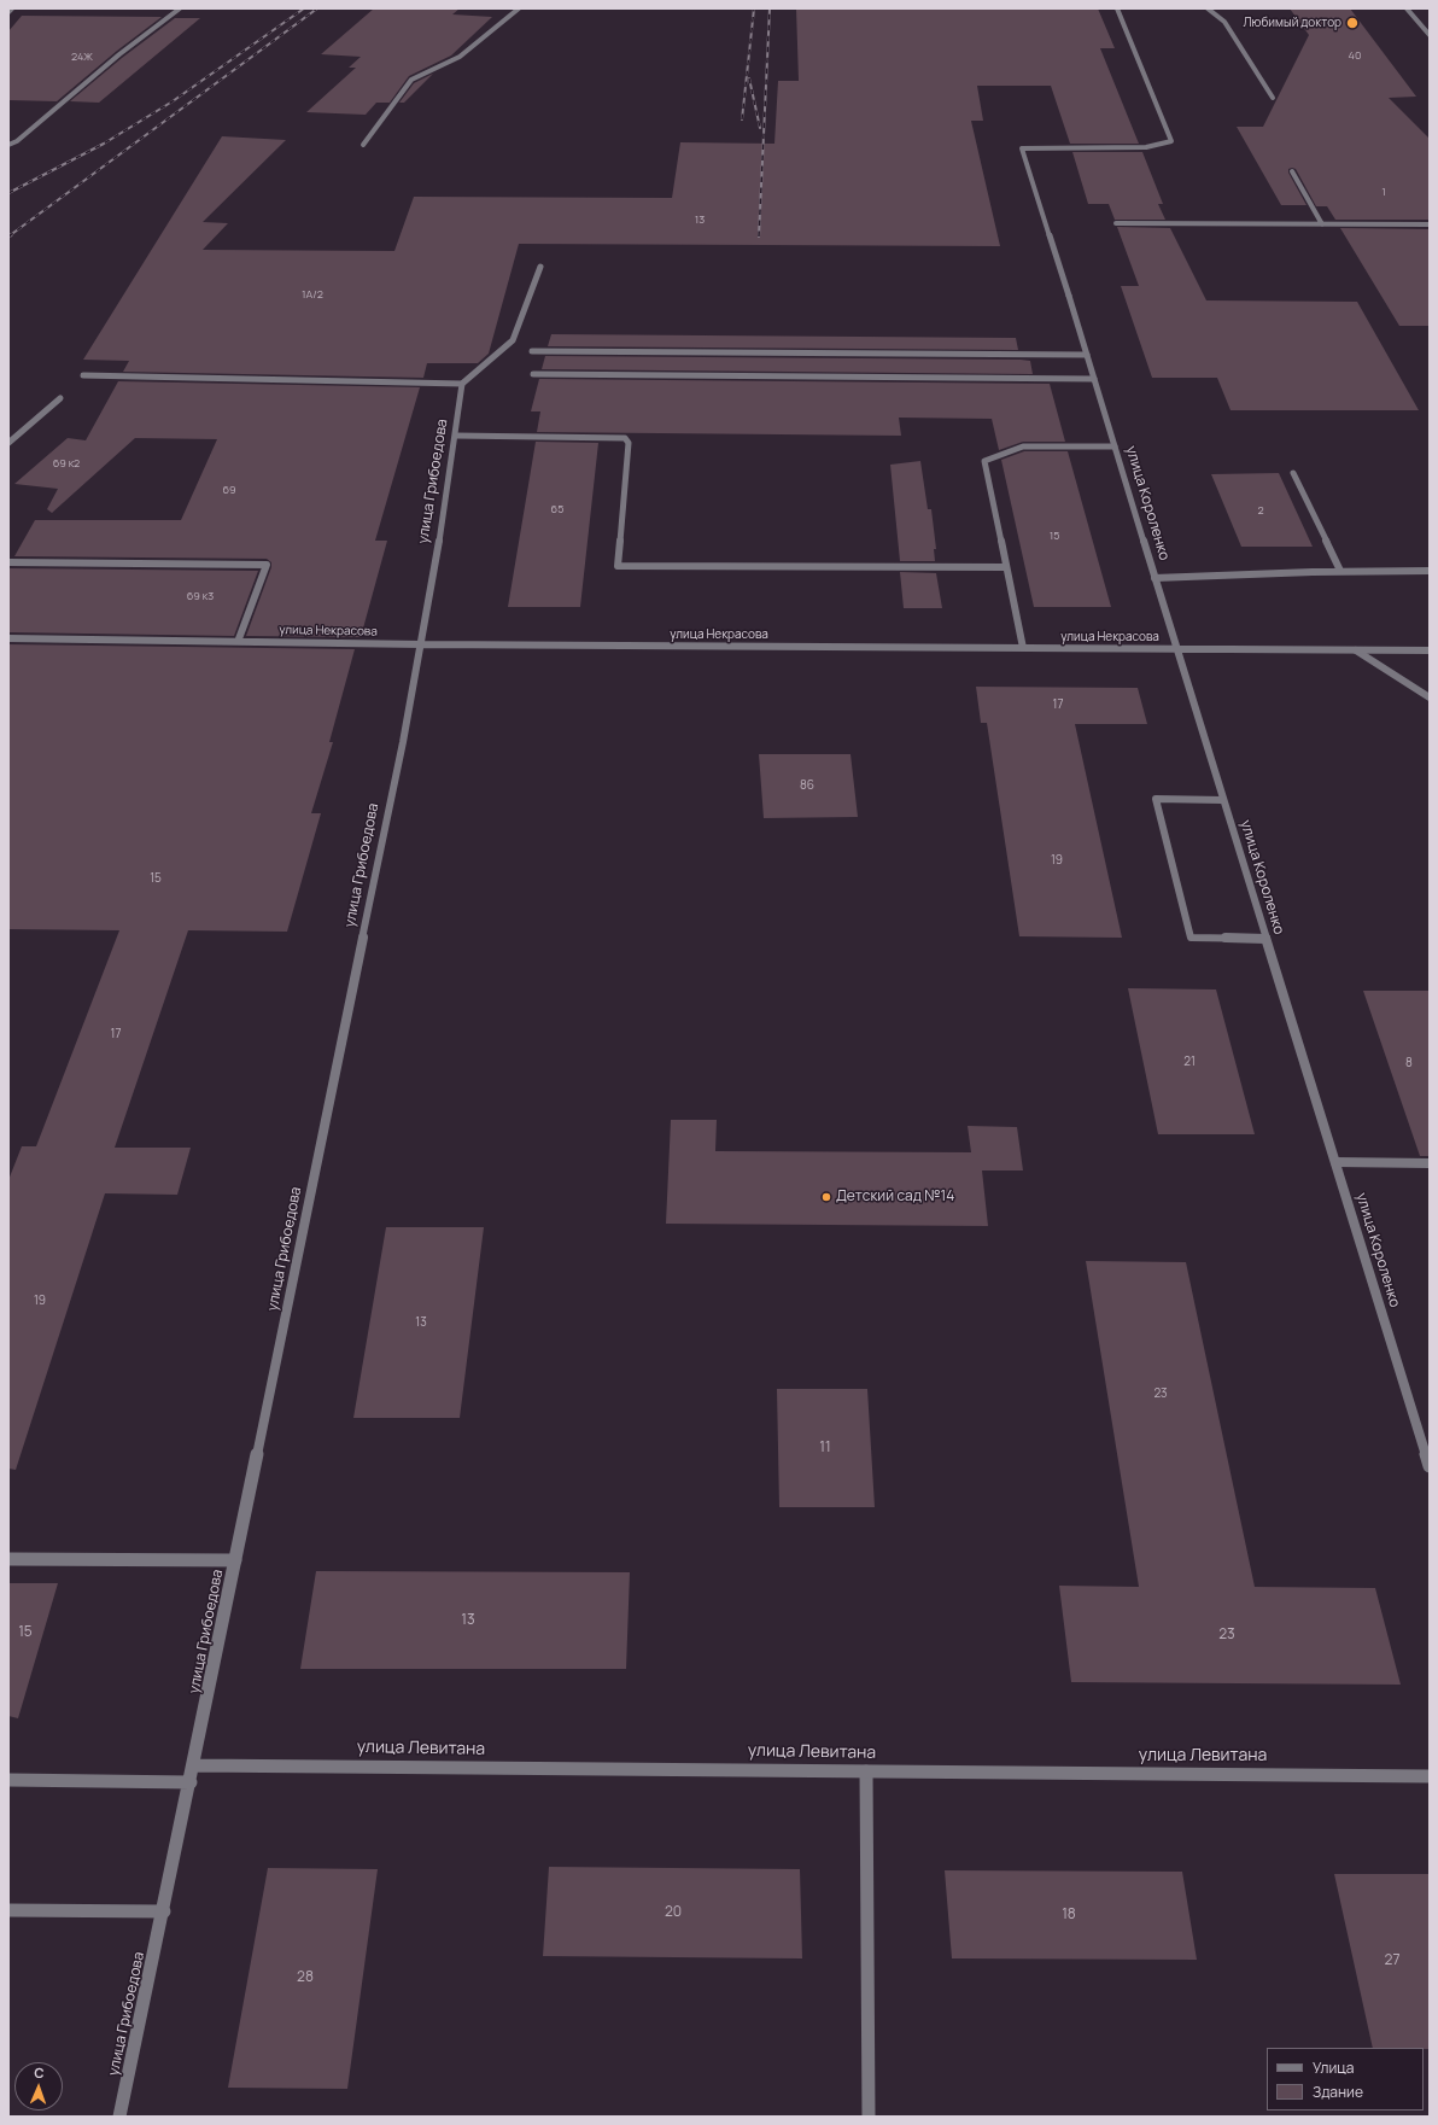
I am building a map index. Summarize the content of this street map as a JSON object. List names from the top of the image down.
{
  "streets": {
    "street": [
      "улица Грибоедова",
      "улица Короленко",
      "улица Некрасова",
      "улица Левитана"
    ]
  },
  "crossings": [
    ["улица Грибоедова", "улица Некрасова"],
    ["улица Грибоедова", "улица Левитана"],
    ["улица Короленко", "улица Некрасова"]
  ],
  "places": ["Любимый доктор", "Детский сад №14"],
  "house_numbers": [
    "40",
    "24Ж",
    "1",
    "13",
    "1А/2",
    "69 к2",
    "69",
    "65",
    "2",
    "15",
    "69 к3",
    "17",
    "86",
    "19",
    "15",
    "17",
    "21",
    "8",
    "19",
    "13",
    "23",
    "11",
    "13",
    "15",
    "23",
    "20",
    "18",
    "27",
    "28"
  ],
  "legend": ["Улица", "Здание"],
  "north": "top"
}
